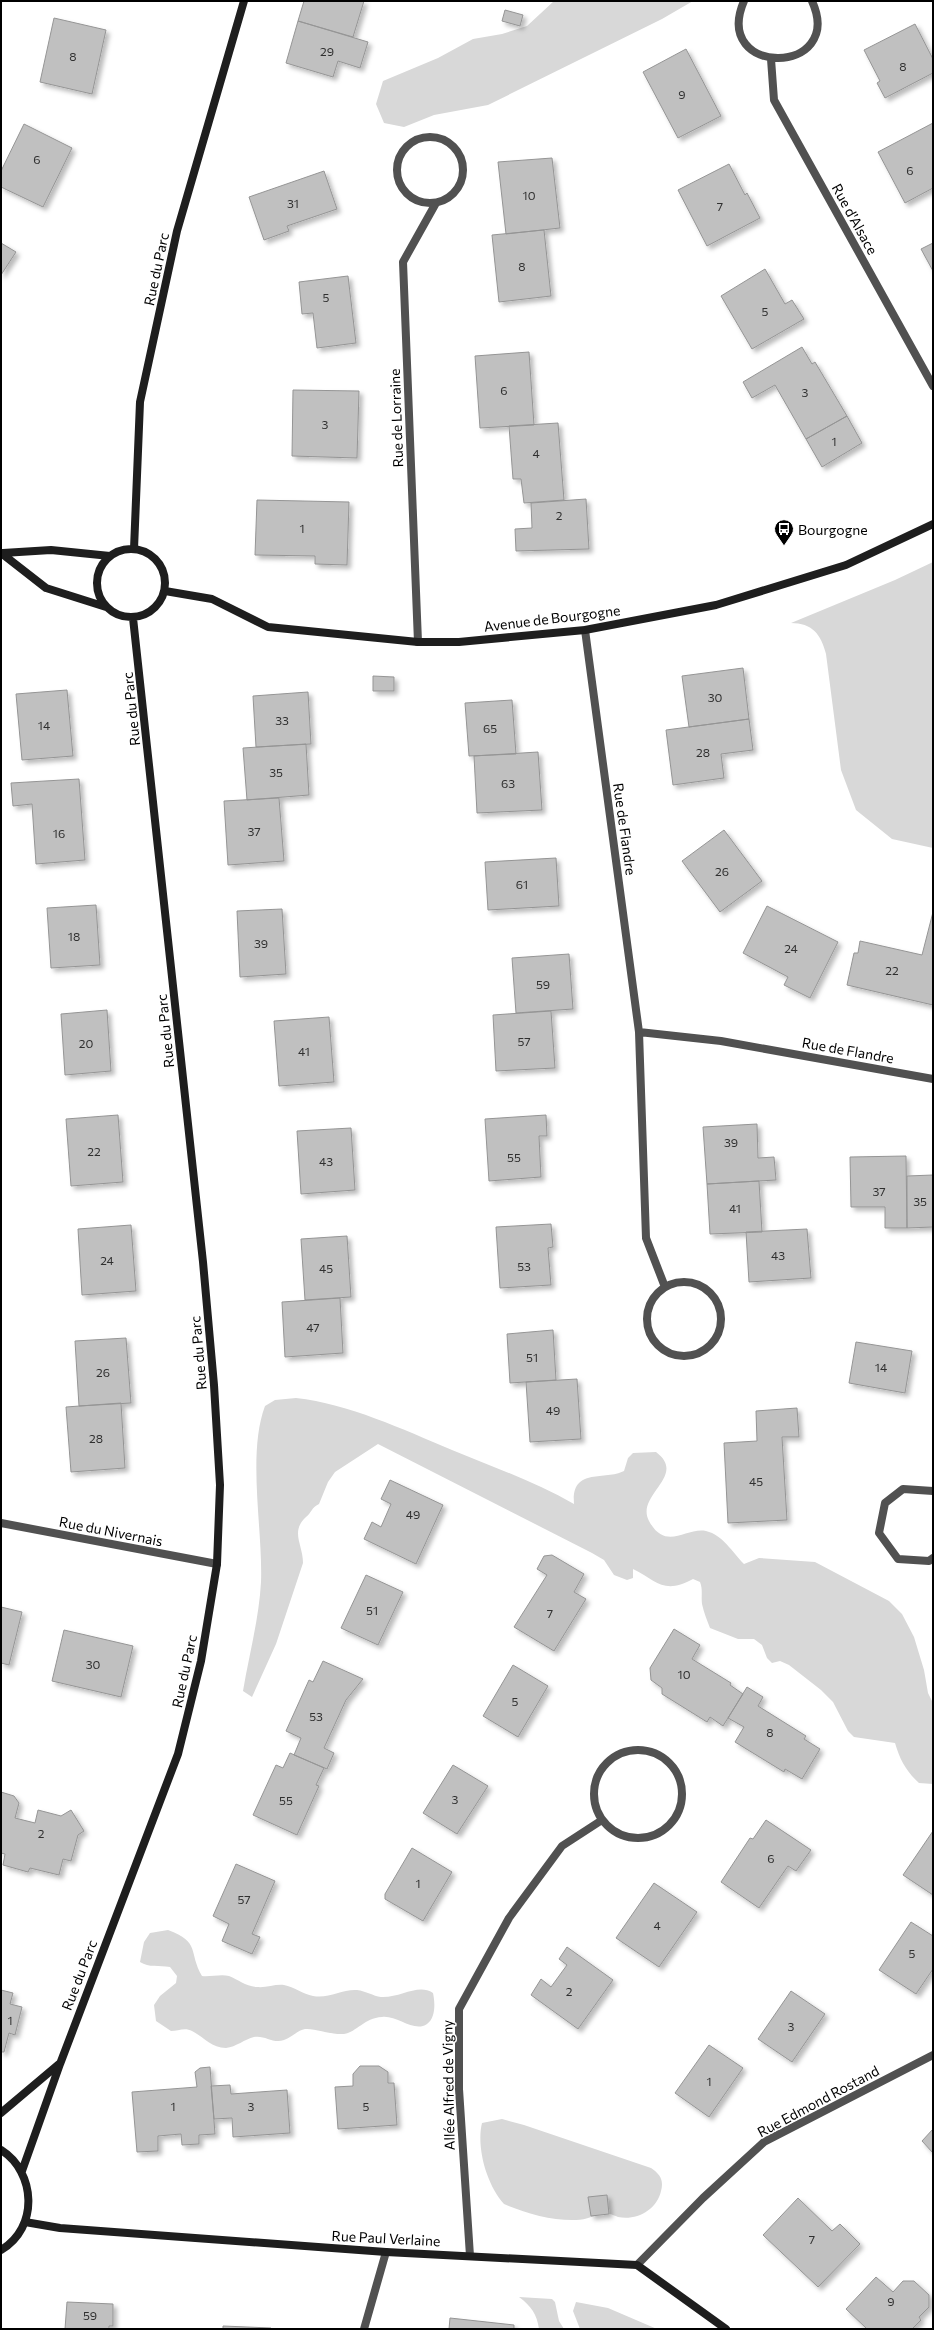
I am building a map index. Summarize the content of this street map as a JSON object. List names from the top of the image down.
{
  "streets": {
    "street": [
      "Rue d'Alsace",
      "Rue du Parc",
      "Rue de Lorraine",
      "Avenue de Bourgogne",
      "Rue de Flandre",
      "Rue du Nivernais",
      "Allée Alfred de Vigny",
      "Rue Edmond Rostand",
      "Rue Paul Verlaine"
    ]
  },
  "crossings": [
    ["Rue du Parc", "Avenue de Bourgogne"],
    ["Rue du Parc", "Rue du Nivernais"],
    ["Rue de Lorraine", "Avenue de Bourgogne"],
    ["Avenue de Bourgogne", "Rue de Flandre"],
    ["Allée Alfred de Vigny", "Rue Paul Verlaine"],
    ["Rue Edmond Rostand", "Rue Paul Verlaine"]
  ],
  "places": {
    "bus stop": ["Bourgogne"]
  },
  "house_numbers": [
    "29",
    "8",
    "8",
    "9",
    "6",
    "6",
    "10",
    "31",
    "7",
    "8",
    "5",
    "5",
    "6",
    "3",
    "3",
    "1",
    "4",
    "2",
    "1",
    "30",
    "33",
    "14",
    "65",
    "28",
    "35",
    "63",
    "37",
    "16",
    "26",
    "61",
    "18",
    "39",
    "24",
    "22",
    "59",
    "57",
    "20",
    "41",
    "39",
    "22",
    "55",
    "43",
    "37",
    "35",
    "41",
    "43",
    "24",
    "53",
    "45",
    "47",
    "51",
    "14",
    "26",
    "49",
    "28",
    "45",
    "49",
    "51",
    "7",
    "30",
    "10",
    "5",
    "53",
    "8",
    "3",
    "55",
    "2",
    "6",
    "1",
    "57",
    "4",
    "5",
    "2",
    "1",
    "3",
    "1",
    "1",
    "3",
    "5",
    "7",
    "9",
    "59"
  ]
}
